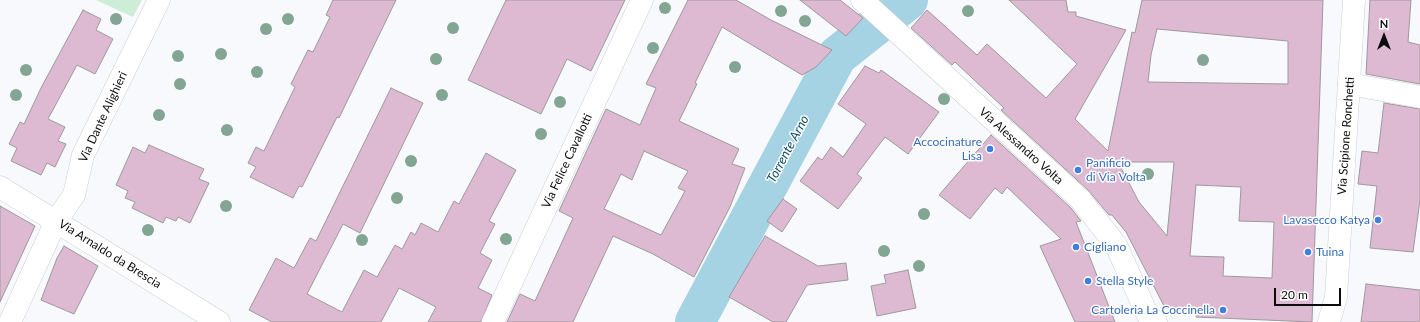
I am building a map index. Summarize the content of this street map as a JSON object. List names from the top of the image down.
{
  "streets": {
    "street": [
      "Via Dante Alighieri",
      "Via Scipione Ronchetti",
      "Via Alessandro Volta",
      "Via Felice Cavallotti",
      "Via Arnaldo da Brescia"
    ]
  },
  "crossings": [
    ["Via Dante Alighieri", "Via Arnaldo da Brescia"]
  ],
  "water": ["Torrente Arno"],
  "places": [
    "Accocinature Lisa",
    "Panificio di Via Volta",
    "Lavasecco Katya",
    "Cigliano",
    "Tuina",
    "Stella Style",
    "Cartoleria La Coccinella"
  ],
  "scale_bar": "20 m",
  "north": "top"
}
